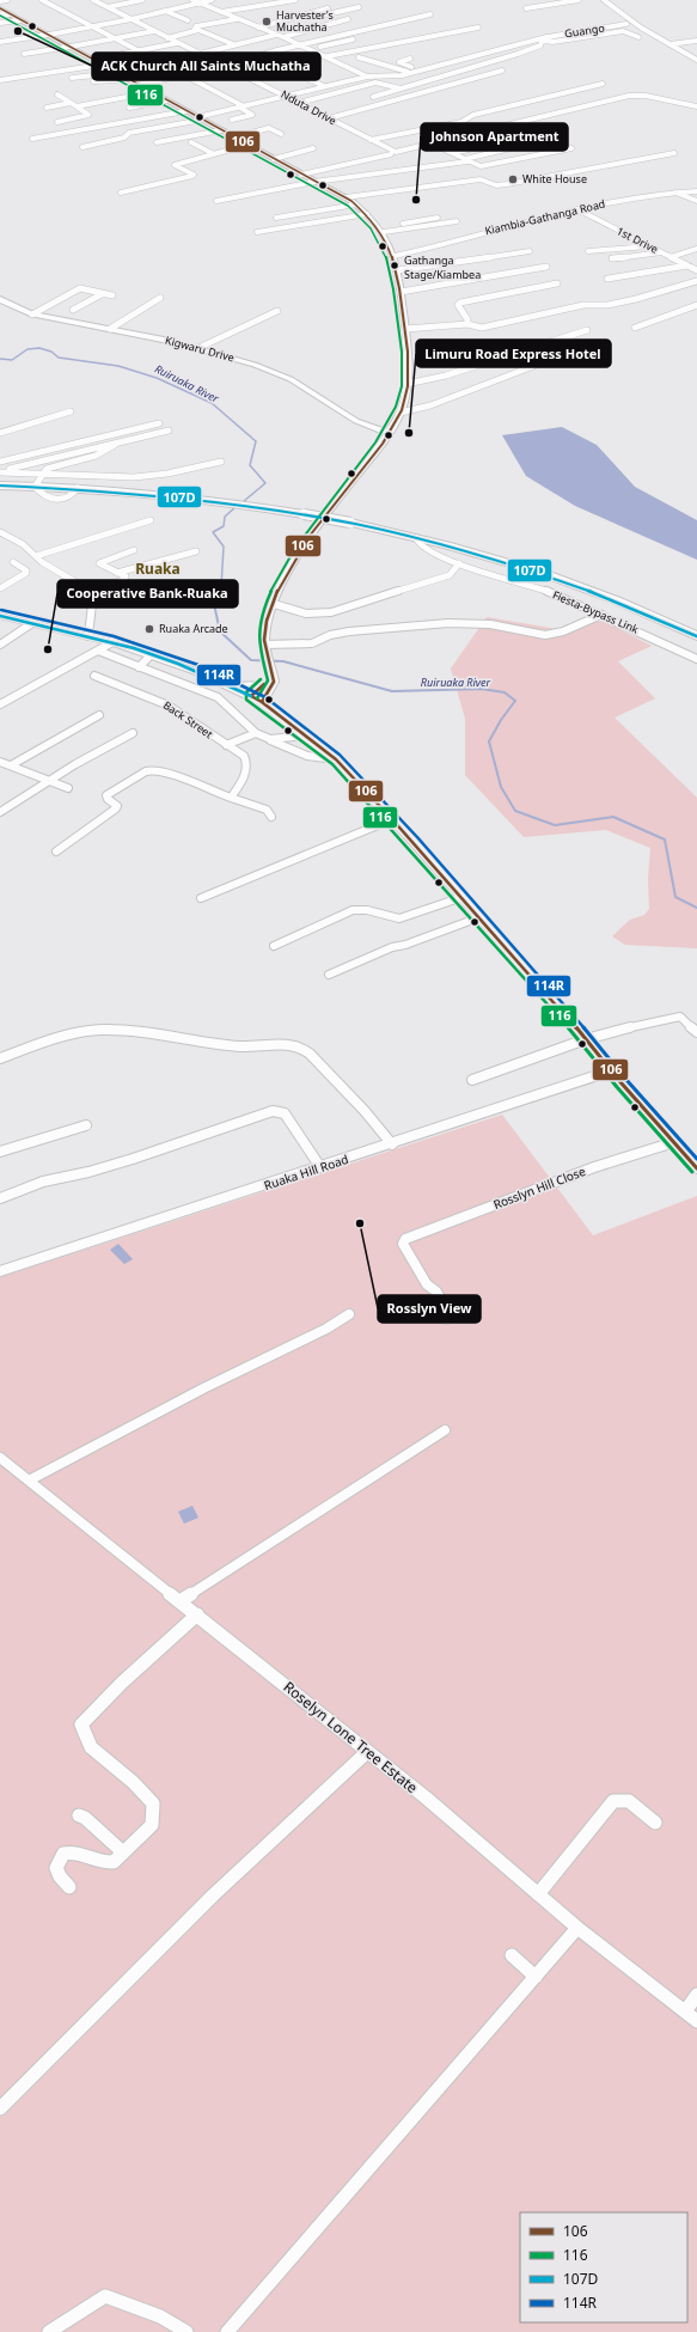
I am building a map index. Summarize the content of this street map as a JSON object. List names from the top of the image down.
{
  "streets": {
    "main road": ["Kigwaru Drive"],
    "street": [
      "Guango",
      "Nduta Drive",
      "Kiambia-Gathanga Road",
      "1st Drive",
      "Fiesta-Bypass Link",
      "Back Street",
      "Ruaka Hill Road",
      "Rosslyn Hill Close",
      "Roselyn Lone Tree Estate"
    ]
  },
  "crossings": [
    ["Kiambia-Gathanga Road", "1st Drive"]
  ],
  "districts": ["Ruaka"],
  "water": ["Ruiruaka River"],
  "places": [
    "Harvester's Muchatha",
    "ACK Church All Saints Muchatha",
    "White House",
    "Johnson Apartment",
    "Gathanga Stage/Kiambea",
    "Limuru Road Express Hotel",
    "Ruaka Arcade",
    "Cooperative Bank-Ruaka",
    "Rosslyn View"
  ],
  "lines": [
    "transit line 106",
    "transit line 116",
    "transit line 107D",
    "transit line 114R"
  ],
  "legend": [
    "106",
    "116",
    "107D",
    "114R"
  ]
}
